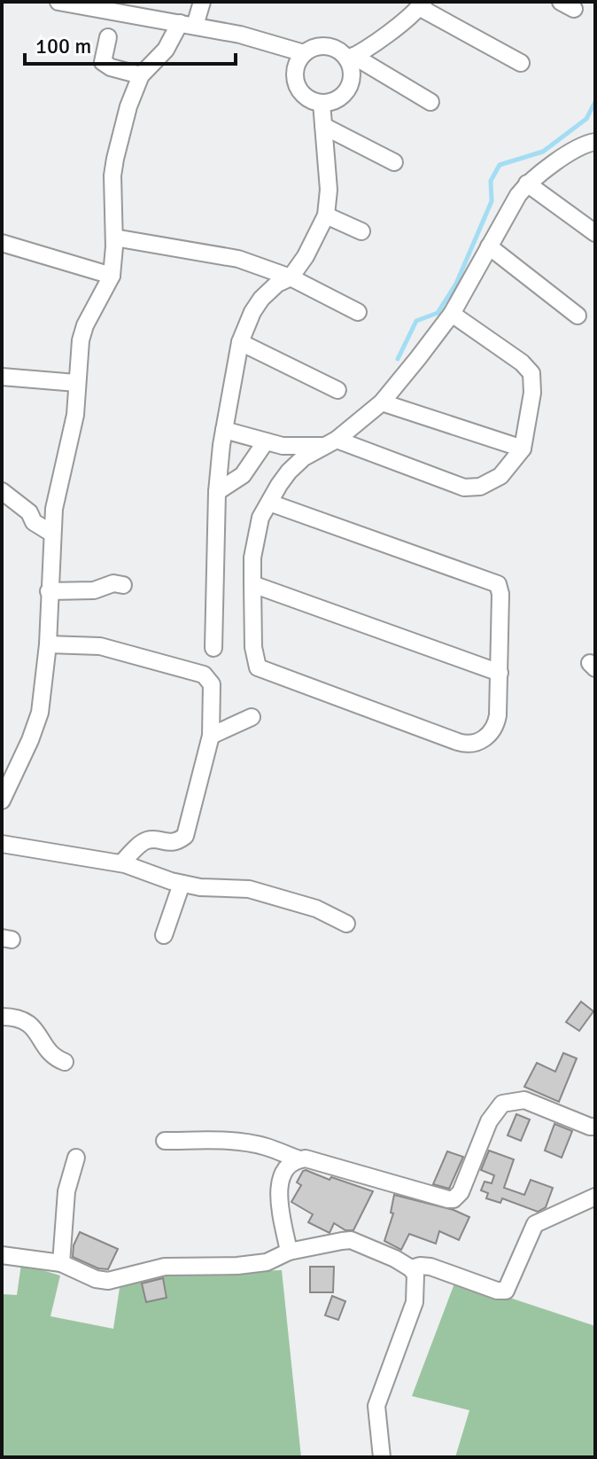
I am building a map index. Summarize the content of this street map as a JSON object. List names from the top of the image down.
{
  "scale_bar": "100 m"
}
